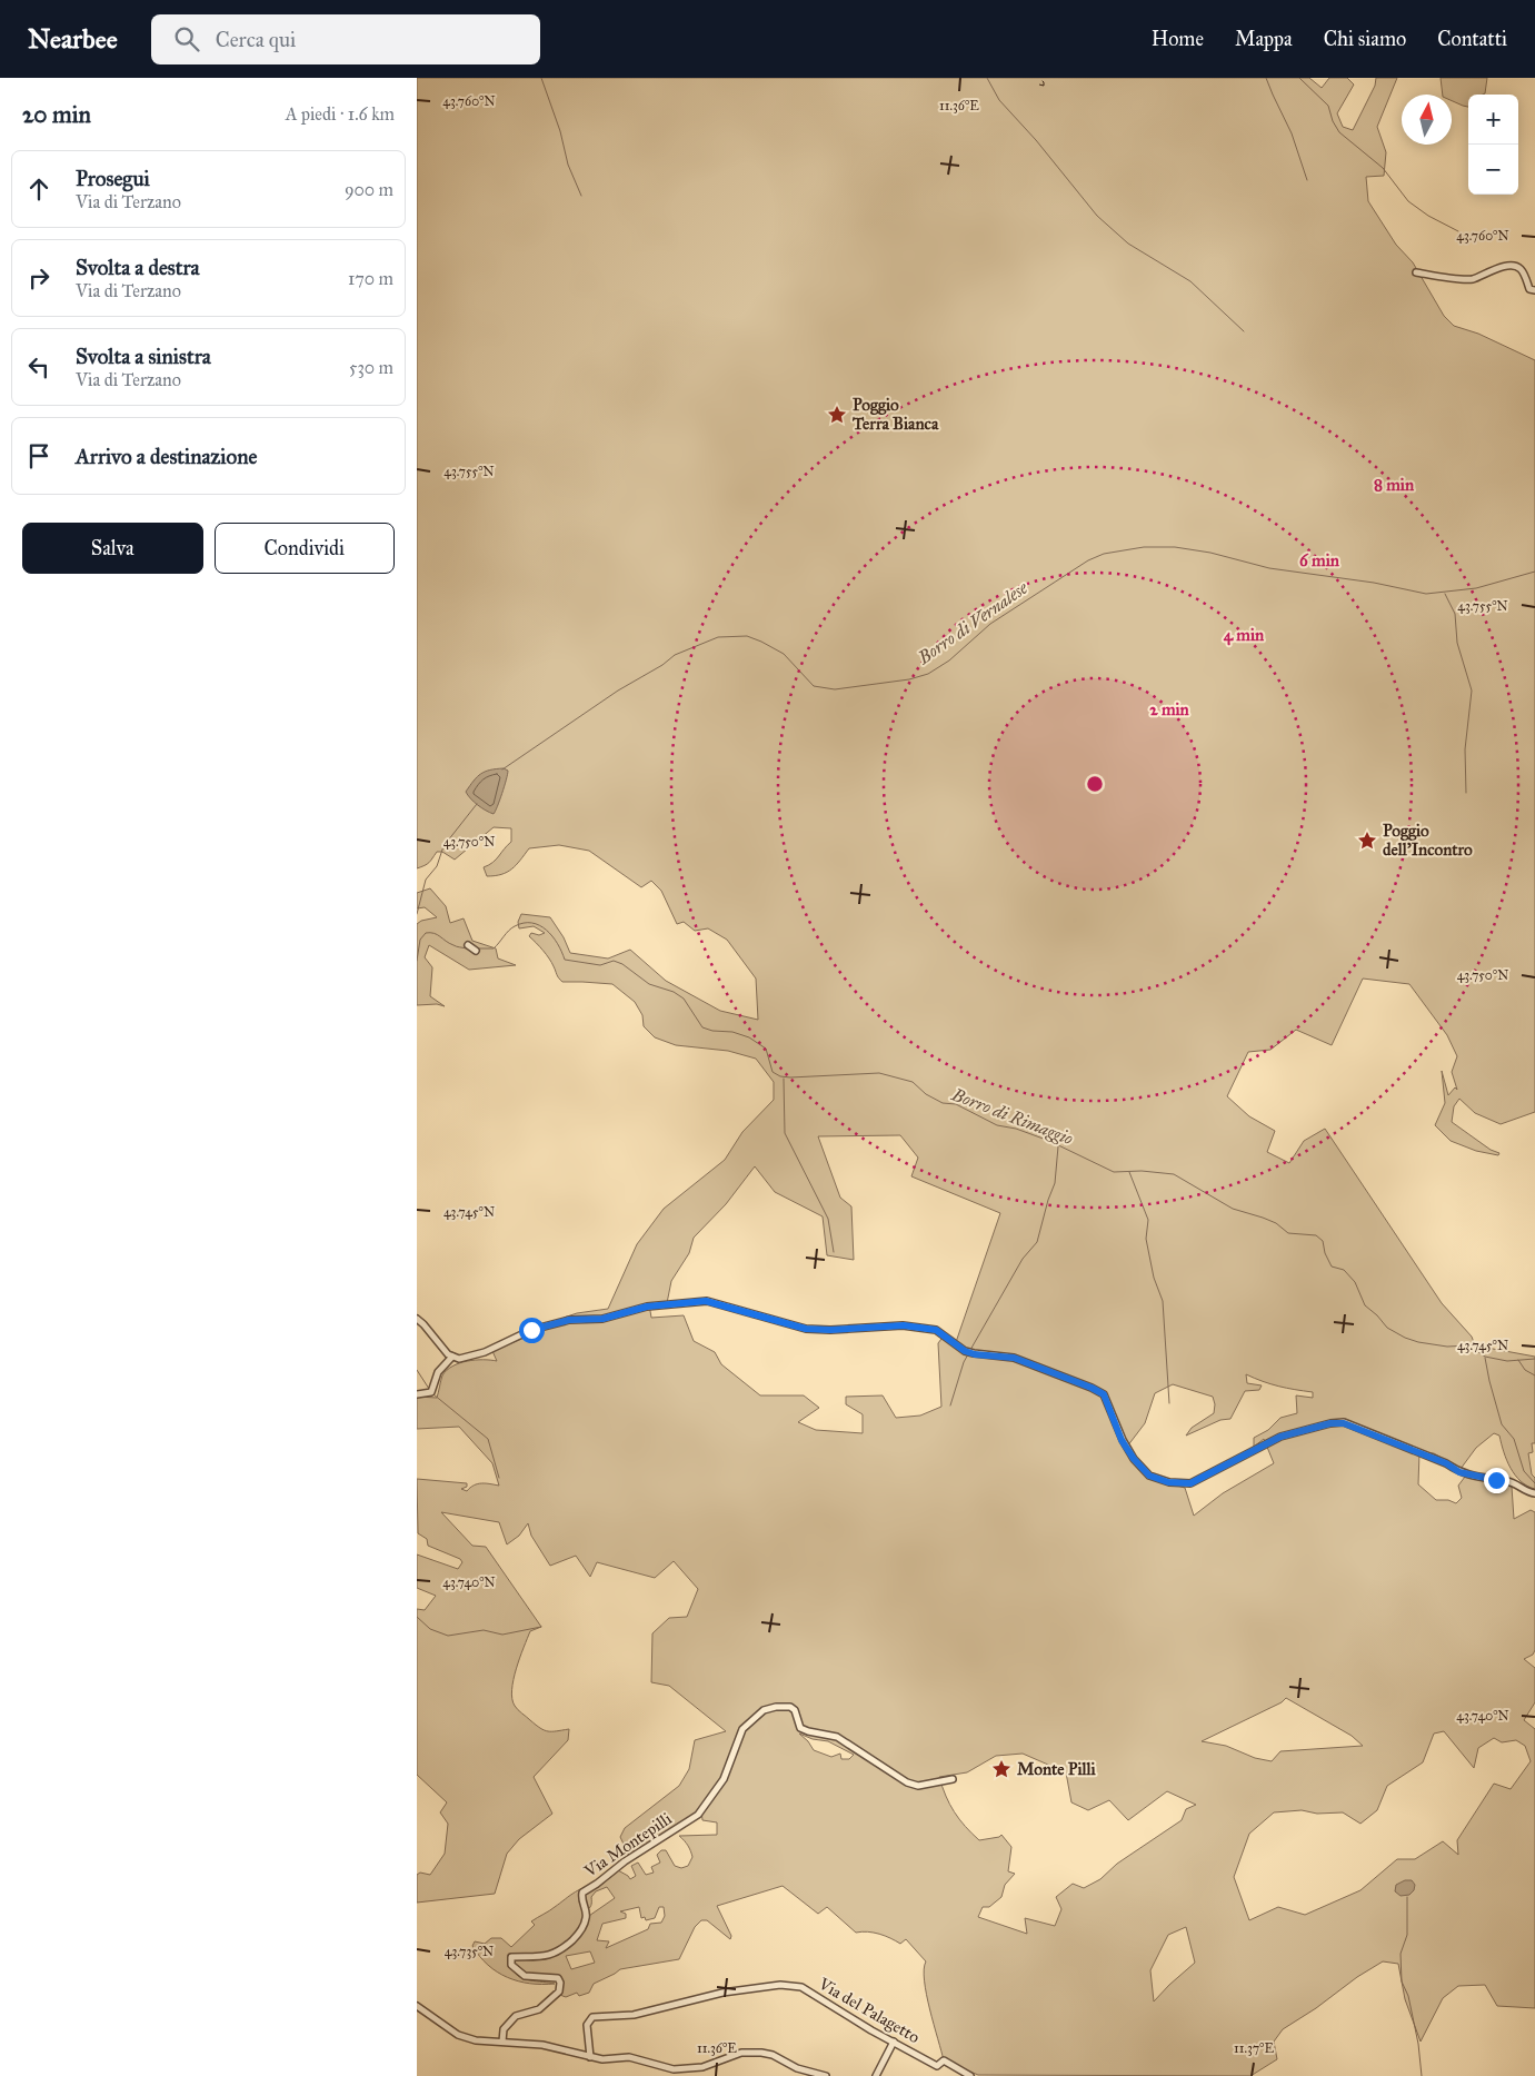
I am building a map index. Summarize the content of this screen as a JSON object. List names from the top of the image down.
{
  "streets": {
    "street": ["Via Montepilli", "Via del Palagetto"]
  },
  "water": ["Borro di Vernalese", "Borro di Rimaggio"],
  "places": {
    "place": ["Poggio Terra Bianca", "Poggio dell'Incontro", "Monte Pilli"]
  },
  "north": "top",
  "page": {
    "header": "Nearbee",
    "search": "Cerca qui",
    "nav": [
      "Home",
      "Mappa",
      "Chi siamo",
      "Contatti"
    ],
    "heading": ["20 min", "A piedi · 1.6 km"],
    "map_buttons": ["+", "−"],
    "list": [
      ["Prosegui", "Via di Terzano", "900 m"],
      ["Svolta a destra", "Via di Terzano", "170 m"],
      ["Svolta a sinistra", "Via di Terzano", "530 m"],
      "Arrivo a destinazione"
    ],
    "buttons": ["Salva", "Condividi"]
  },
  "coordinates": [
    "43.760°N",
    "11.36°E",
    "43.755°N",
    "43.750°N",
    "43.745°N",
    "43.740°N",
    "43.735°N",
    "11.37°E"
  ],
  "rings": [
    "8 min",
    "6 min",
    "4 min",
    "2 min"
  ]
}
